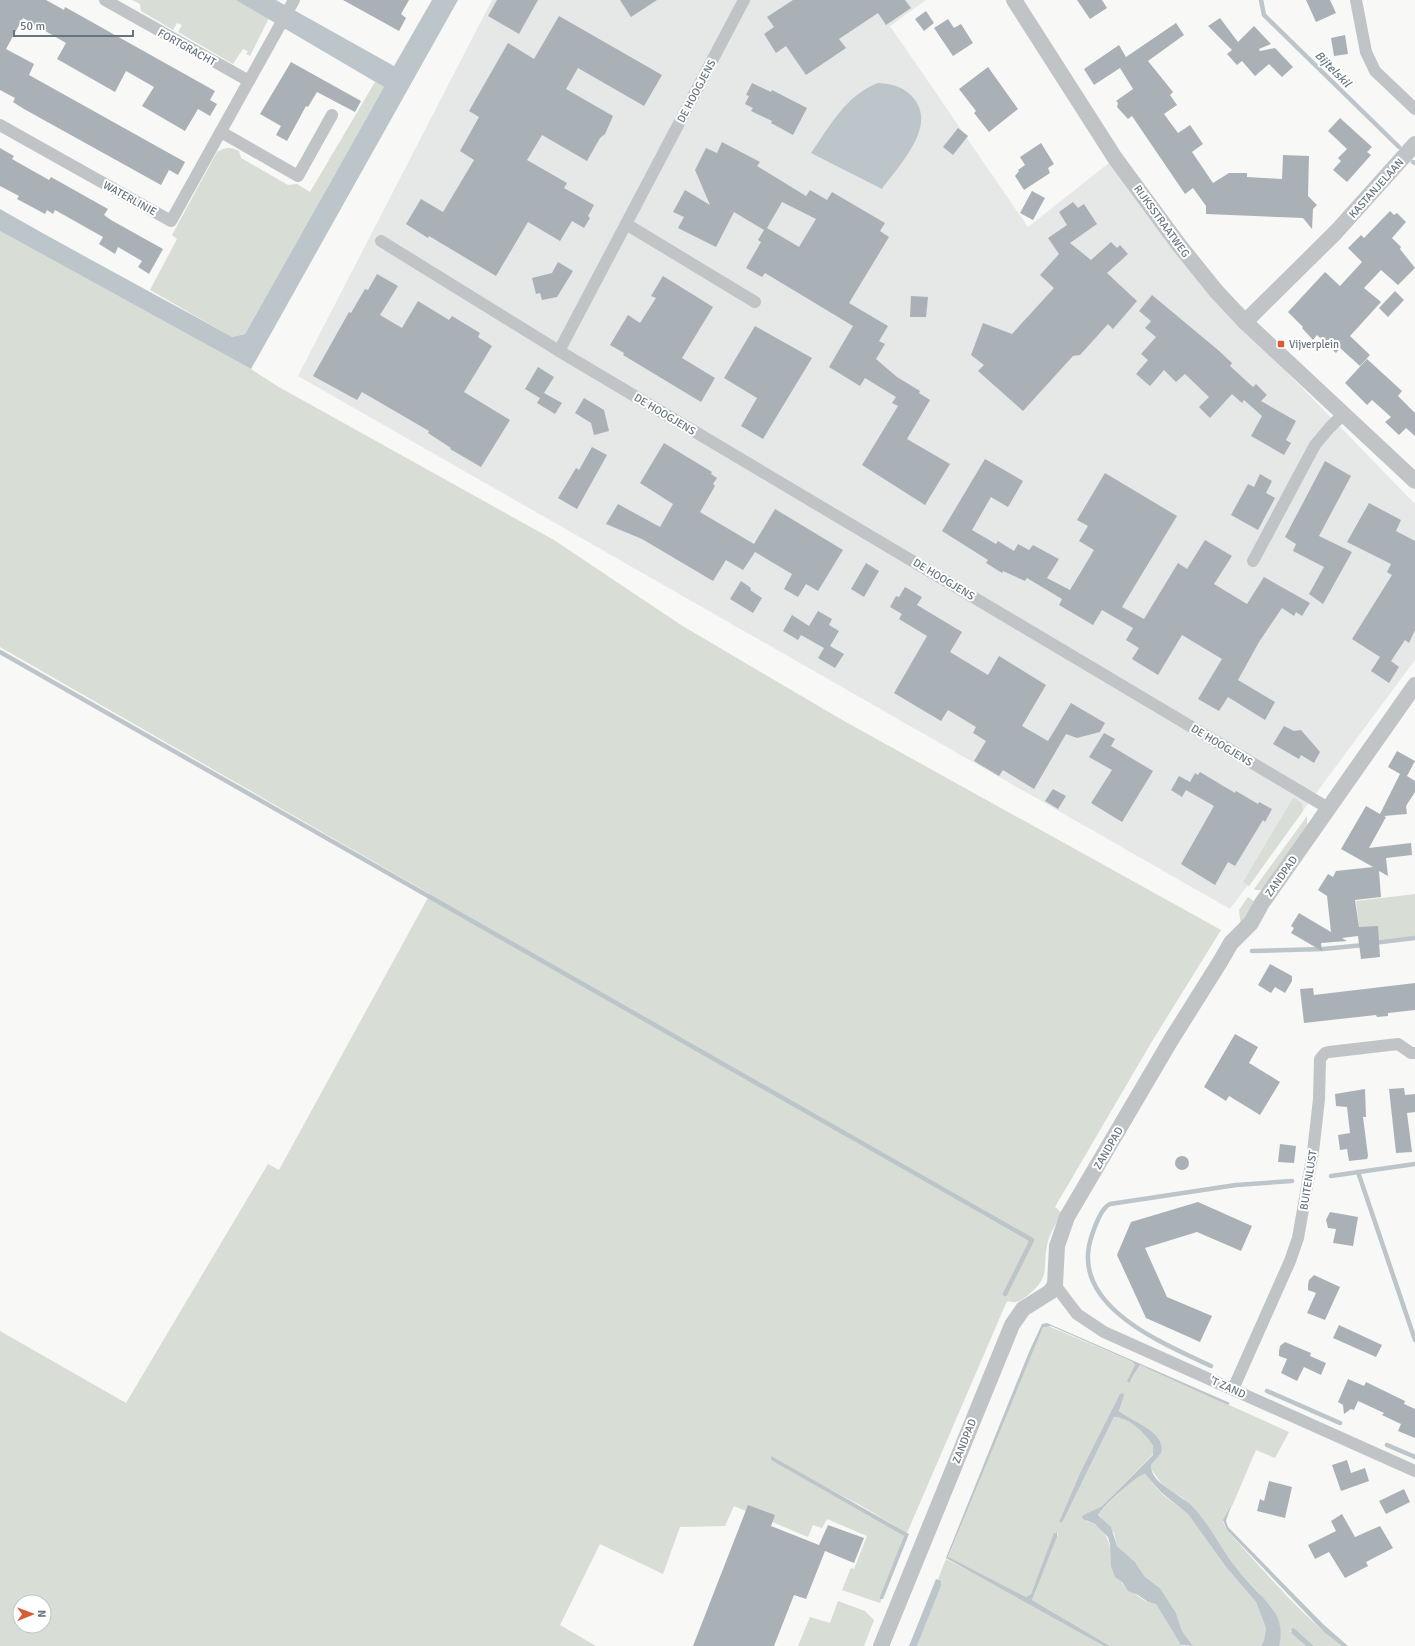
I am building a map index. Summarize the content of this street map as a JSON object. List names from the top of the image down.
{
  "streets": {
    "street": [
      "FORTGRACHT",
      "DE HOOGJENS",
      "KASTANJELAAN",
      "WATERLINIE",
      "RIJKSSTRAATWEG",
      "ZANDPAD",
      "BUITENLUST",
      "'T ZAND"
    ]
  },
  "crossings": [
    ["FORTGRACHT", "WATERLINIE"],
    ["DE HOOGJENS", "ZANDPAD"],
    ["KASTANJELAAN", "RIJKSSTRAATWEG"],
    ["ZANDPAD", "'T ZAND"],
    ["BUITENLUST", "'T ZAND"]
  ],
  "water": ["Bijtelskil"],
  "places": {
    "transit": ["Vijverplein"]
  },
  "scale_bar": "50 m",
  "north": "right"
}
